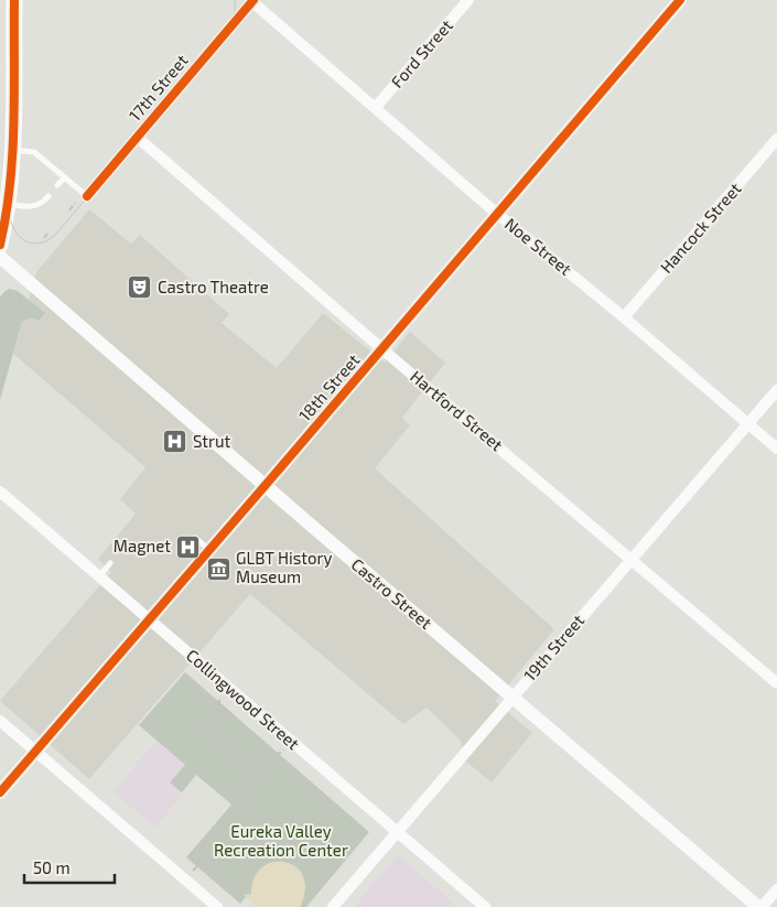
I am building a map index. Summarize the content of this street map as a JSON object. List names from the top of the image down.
{
  "streets": {
    "street": [
      "Ford Street",
      "17th Street",
      "Hancock Street",
      "Noe Street",
      "18th Street",
      "Hartford Street",
      "Castro Street",
      "19th Street",
      "Collingwood Street"
    ]
  },
  "crossings": [
    ["Ford Street", "Noe Street"],
    ["17th Street", "Noe Street"],
    ["17th Street", "Hartford Street"],
    ["Hancock Street", "Noe Street"],
    ["Noe Street", "18th Street"],
    ["Noe Street", "19th Street"],
    ["18th Street", "Hartford Street"],
    ["18th Street", "Castro Street"],
    ["18th Street", "Collingwood Street"],
    ["Hartford Street", "19th Street"],
    ["Castro Street", "19th Street"],
    ["19th Street", "Collingwood Street"]
  ],
  "parks": ["Eureka Valley Recreation Center"],
  "places": {
    "theatre": ["Castro Theatre"],
    "hospital": ["Strut", "Magnet"],
    "museum": ["GLBT History Museum"]
  },
  "scale_bar": "50 m"
}
